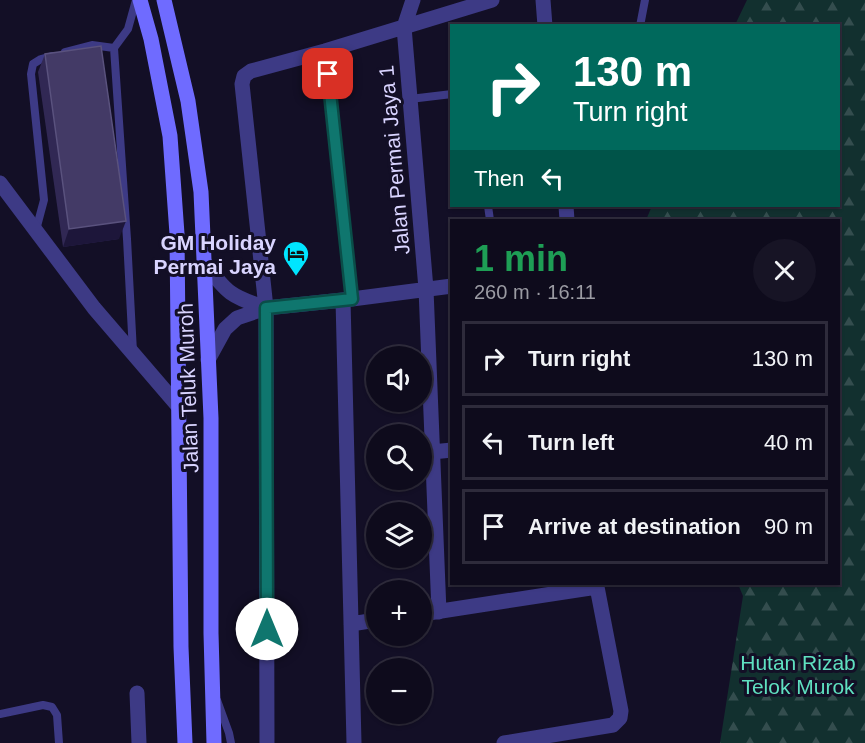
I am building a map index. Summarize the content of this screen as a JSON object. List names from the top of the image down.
{
  "streets": {
    "main road": ["Jalan Teluk Muroh"],
    "street": ["Jalan Permai Jaya 1"]
  },
  "parks": ["Hutan Rizab Telok Murok"],
  "places": {
    "hotel": ["GM Holiday Permai Jaya"]
  },
  "page": {
    "turn": ["130 m", "Turn right"],
    "then": "Then",
    "heading": ["1 min", "260 m · 16:11"],
    "list": [
      {
        "name": "Turn right",
        "value": "130 m"
      },
      {
        "name": "Turn left",
        "value": "40 m"
      },
      {
        "name": "Arrive at destination",
        "value": "90 m"
      }
    ],
    "map_buttons": ["+", "−"]
  }
}
